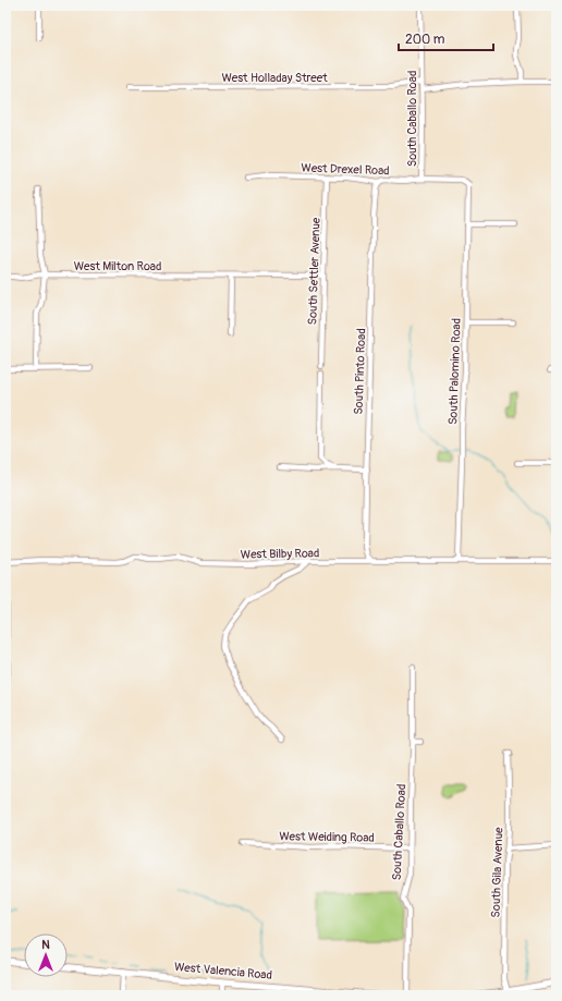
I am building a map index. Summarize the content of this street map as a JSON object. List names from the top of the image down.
{
  "streets": {
    "main road": ["West Valencia Road"],
    "street": [
      "West Holladay Street",
      "South Caballo Road",
      "West Drexel Road",
      "West Milton Road",
      "South Settler Avenue",
      "South Pinto Road",
      "South Palomino Road",
      "West Bilby Road",
      "West Weiding Road",
      "South Gila Avenue"
    ]
  },
  "crossings": [
    ["West Holladay Street", "South Caballo Road"],
    ["South Caballo Road", "West Drexel Road"],
    ["South Caballo Road", "West Weiding Road"],
    ["West Drexel Road", "South Settler Avenue"],
    ["West Drexel Road", "South Pinto Road"],
    ["West Drexel Road", "South Palomino Road"],
    ["West Milton Road", "South Settler Avenue"],
    ["South Pinto Road", "West Bilby Road"],
    ["South Palomino Road", "West Bilby Road"]
  ],
  "scale_bar": "200 m",
  "north": "top"
}
